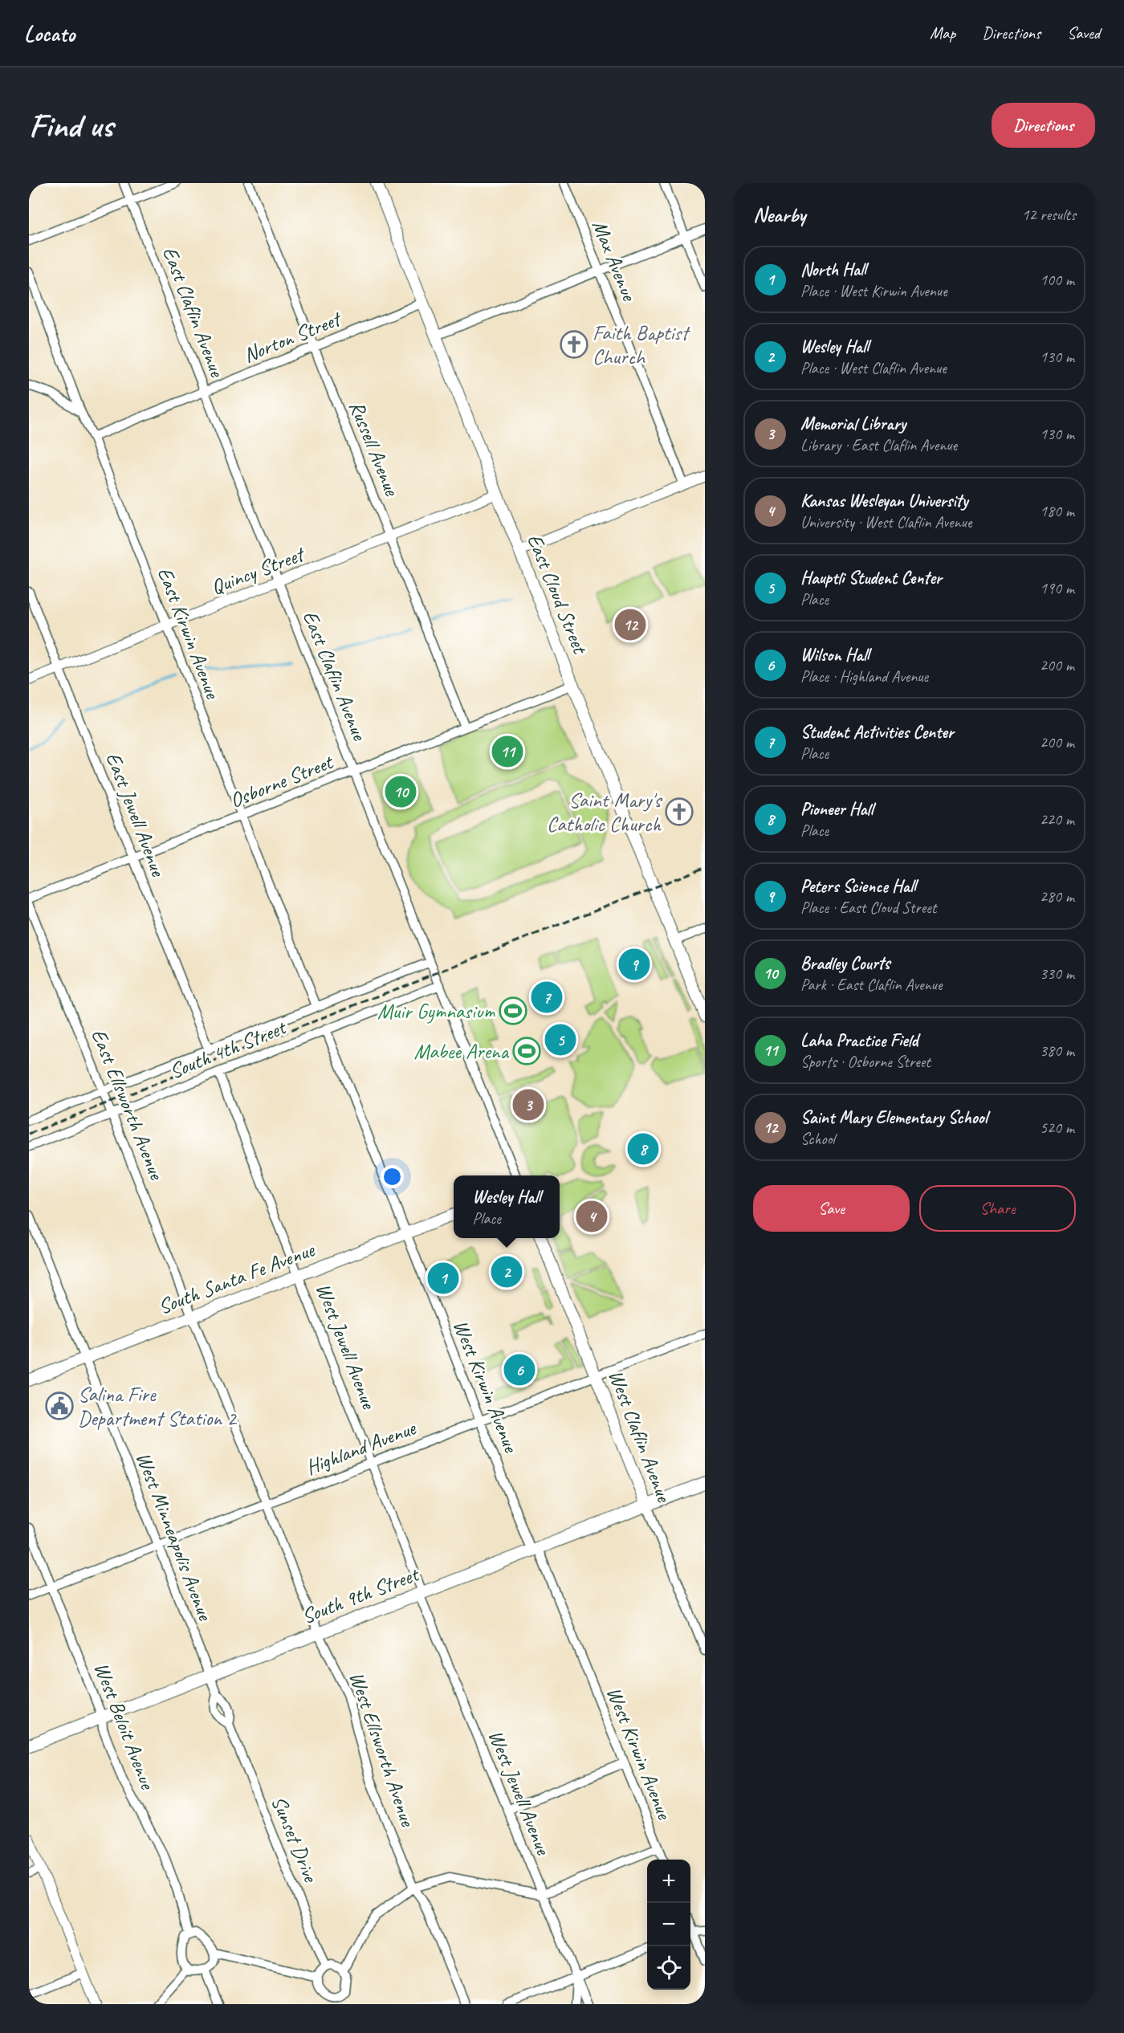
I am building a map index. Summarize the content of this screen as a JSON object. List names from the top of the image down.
{
  "streets": {
    "main road": [
      "East Cloud Street",
      "South Santa Fe Avenue",
      "West Claflin Avenue",
      "South 9th Street"
    ],
    "street": [
      "Max Avenue",
      "East Claflin Avenue",
      "Norton Street",
      "Russell Avenue",
      "Quincy Street",
      "East Kirwin Avenue",
      "Osborne Street",
      "East Jewell Avenue",
      "South 4th Street",
      "East Ellsworth Avenue",
      "West Jewell Avenue",
      "West Kirwin Avenue",
      "Highland Avenue",
      "West Minneapolis Avenue",
      "West Beloit Avenue",
      "West Ellsworth Avenue",
      "Sunset Drive"
    ]
  },
  "crossings": [
    ["East Claflin Avenue", "Norton Street"],
    ["East Claflin Avenue", "Quincy Street"],
    ["East Claflin Avenue", "Osborne Street"],
    ["East Claflin Avenue", "South 4th Street"],
    ["Norton Street", "Russell Avenue"],
    ["Norton Street", "East Cloud Street"],
    ["Norton Street", "East Kirwin Avenue"],
    ["Russell Avenue", "Quincy Street"],
    ["Russell Avenue", "Osborne Street"],
    ["Quincy Street", "East Cloud Street"],
    ["Quincy Street", "East Kirwin Avenue"],
    ["Quincy Street", "East Jewell Avenue"],
    ["East Cloud Street", "Osborne Street"],
    ["East Kirwin Avenue", "Osborne Street"],
    ["East Kirwin Avenue", "South 4th Street"],
    ["Osborne Street", "East Jewell Avenue"],
    ["East Jewell Avenue", "South 4th Street"],
    ["South 4th Street", "East Ellsworth Avenue"],
    ["East Ellsworth Avenue", "South Santa Fe Avenue"],
    ["East Ellsworth Avenue", "West Ellsworth Avenue"],
    ["South Santa Fe Avenue", "West Jewell Avenue"],
    ["South Santa Fe Avenue", "West Kirwin Avenue"],
    ["South Santa Fe Avenue", "West Minneapolis Avenue"],
    ["South Santa Fe Avenue", "West Ellsworth Avenue"],
    ["West Jewell Avenue", "Highland Avenue"],
    ["West Jewell Avenue", "South 9th Street"],
    ["West Kirwin Avenue", "Highland Avenue"],
    ["West Kirwin Avenue", "South 9th Street"],
    ["West Claflin Avenue", "Highland Avenue"],
    ["West Claflin Avenue", "South 9th Street"],
    ["Highland Avenue", "West Minneapolis Avenue"],
    ["Highland Avenue", "West Beloit Avenue"],
    ["Highland Avenue", "West Ellsworth Avenue"],
    ["West Minneapolis Avenue", "South 9th Street"],
    ["West Minneapolis Avenue", "Sunset Drive"],
    ["South 9th Street", "West Beloit Avenue"],
    ["South 9th Street", "West Ellsworth Avenue"],
    ["South 9th Street", "Sunset Drive"]
  ],
  "places": {
    "church": ["Faith Baptist Church", "Saint Mary's Catholic Church"],
    "sports": ["Muir Gymnasium", "Mabee Arena"],
    "public building": ["Salina Fire Department Station 2"]
  },
  "page": {
    "header": "Locato",
    "nav": ["Map", "Directions", "Saved"],
    "buttons": [
      "Directions",
      ["Save", "Share"]
    ],
    "title": "Find us",
    "heading": ["Nearby", "12 results"],
    "list": [
      {
        "mark": "1",
        "name": "North Hall",
        "note": "Place · West Kirwin Avenue",
        "value": "100 m"
      },
      {
        "mark": "2",
        "name": "Wesley Hall",
        "note": "Place · West Claflin Avenue",
        "value": "130 m"
      },
      {
        "mark": "3",
        "name": "Memorial Library",
        "note": "Library · East Claflin Avenue",
        "value": "130 m"
      },
      {
        "mark": "4",
        "name": "Kansas Wesleyan University",
        "note": "University · West Claflin Avenue",
        "value": "180 m"
      },
      {
        "mark": "5",
        "name": "Hauptli Student Center",
        "note": "Place",
        "value": "190 m"
      },
      {
        "mark": "6",
        "name": "Wilson Hall",
        "note": "Place · Highland Avenue",
        "value": "200 m"
      },
      {
        "mark": "7",
        "name": "Student Activities Center",
        "note": "Place",
        "value": "200 m"
      },
      {
        "mark": "8",
        "name": "Pioneer Hall",
        "note": "Place",
        "value": "220 m"
      },
      {
        "mark": "9",
        "name": "Peters Science Hall",
        "note": "Place · East Cloud Street",
        "value": "280 m"
      },
      {
        "mark": "10",
        "name": "Bradley Courts",
        "note": "Park · East Claflin Avenue",
        "value": "330 m"
      },
      {
        "mark": "11",
        "name": "Laha Practice Field",
        "note": "Sports · Osborne Street",
        "value": "380 m"
      },
      {
        "mark": "12",
        "name": "Saint Mary Elementary School",
        "note": "School",
        "value": "520 m"
      }
    ],
    "pins": [
      "12",
      "11",
      "10",
      "9",
      "7",
      "5",
      "3",
      "8",
      "4",
      "2",
      "1",
      "6"
    ],
    "popup": ["Wesley Hall", "Place"],
    "map_buttons": ["+", "−"]
  }
}
